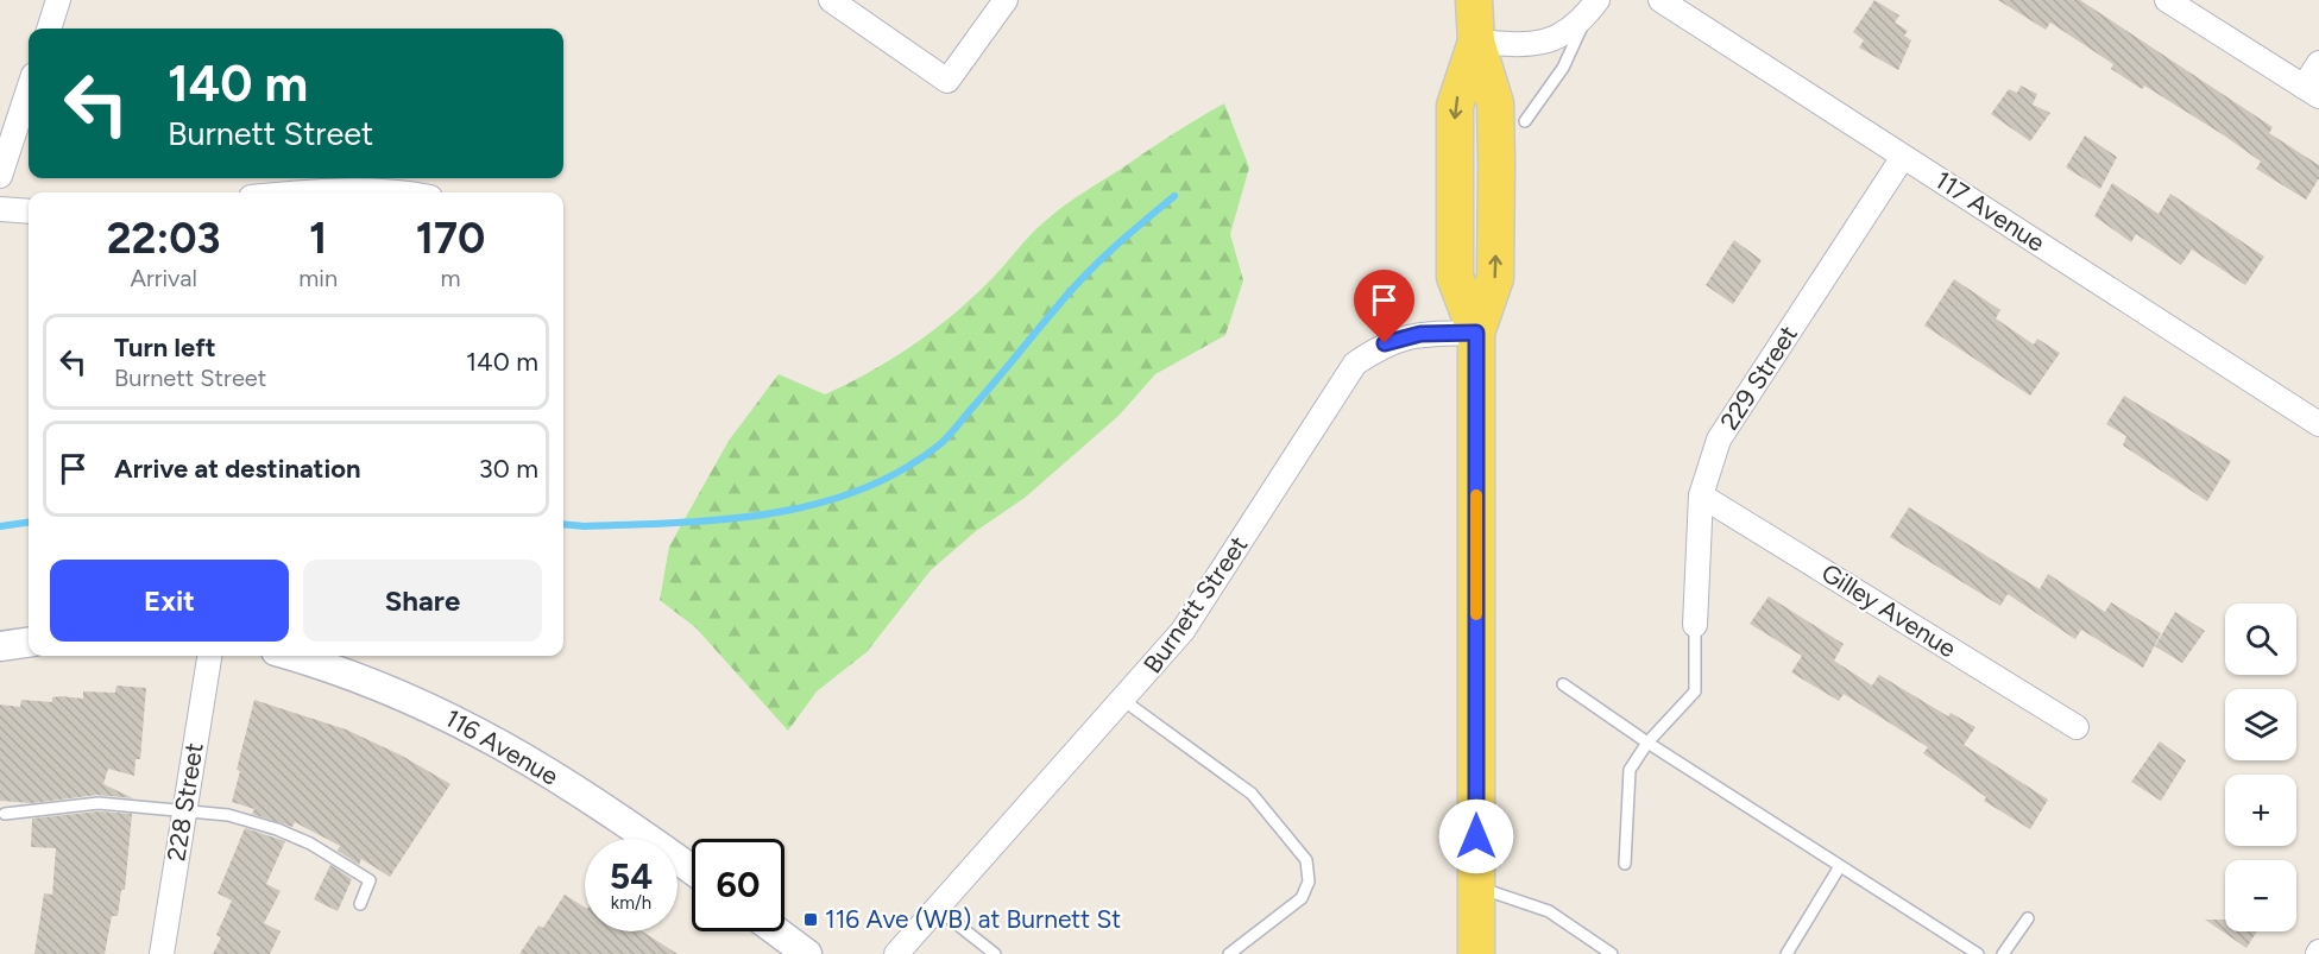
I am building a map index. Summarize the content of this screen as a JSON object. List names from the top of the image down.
{
  "streets": {
    "street": [
      "117 Avenue",
      "229 Street",
      "Burnett Street",
      "Gilley Avenue",
      "116 Avenue",
      "228 Street"
    ]
  },
  "crossings": [
    ["117 Avenue", "229 Street"],
    ["229 Street", "Gilley Avenue"]
  ],
  "places": {
    "transit": ["116 Ave (WB) at Burnett St"]
  },
  "page": {
    "turn": ["140 m", "Burnett Street"],
    "eta": [
      "22:03",
      "Arrival",
      "1",
      "min",
      "170",
      "m"
    ],
    "list": [
      {
        "name": "Turn left",
        "note": "Burnett Street",
        "value": "140 m"
      },
      {
        "name": "Arrive at destination",
        "value": "30 m"
      }
    ],
    "buttons": ["Exit", "Share"],
    "map_buttons": ["+", "−"],
    "speed": "54 km/h",
    "limit": "60"
  }
}
